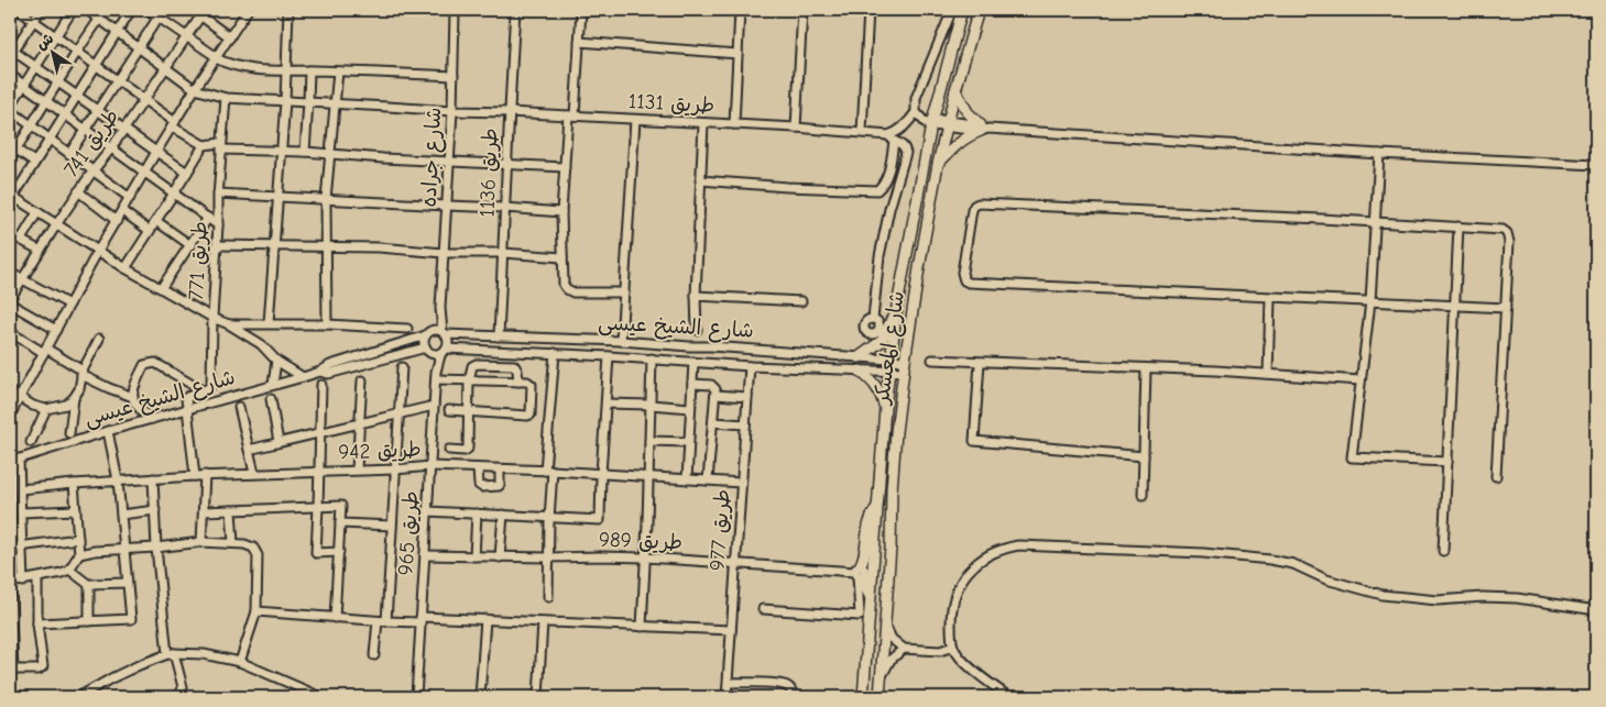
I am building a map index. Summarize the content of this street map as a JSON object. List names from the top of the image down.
{
  "streets": {
    "main road": ["شارع المعسكر"],
    "street": [
      "طريق 1131",
      "طريق 741",
      "شارع جراده",
      "طريق 1136",
      "طريق 771",
      "شارع الشيخ عيسى",
      "طريق 942",
      "طريق 977",
      "طريق 965",
      "طريق 989"
    ]
  },
  "crossings": [
    ["طريق 1131", "شارع جراده"],
    ["طريق 1131", "طريق 1136"],
    ["طريق 1131", "طريق 771"],
    ["طريق 1136", "شارع الشيخ عيسى"],
    ["شارع الشيخ عيسى", "شارع المعسكر"],
    ["شارع الشيخ عيسى", "طريق 977"],
    ["شارع الشيخ عيسى", "طريق 965"],
    ["طريق 942", "طريق 977"],
    ["طريق 942", "طريق 965"],
    ["طريق 977", "طريق 989"],
    ["طريق 965", "طريق 989"]
  ],
  "north": "top left"
}
